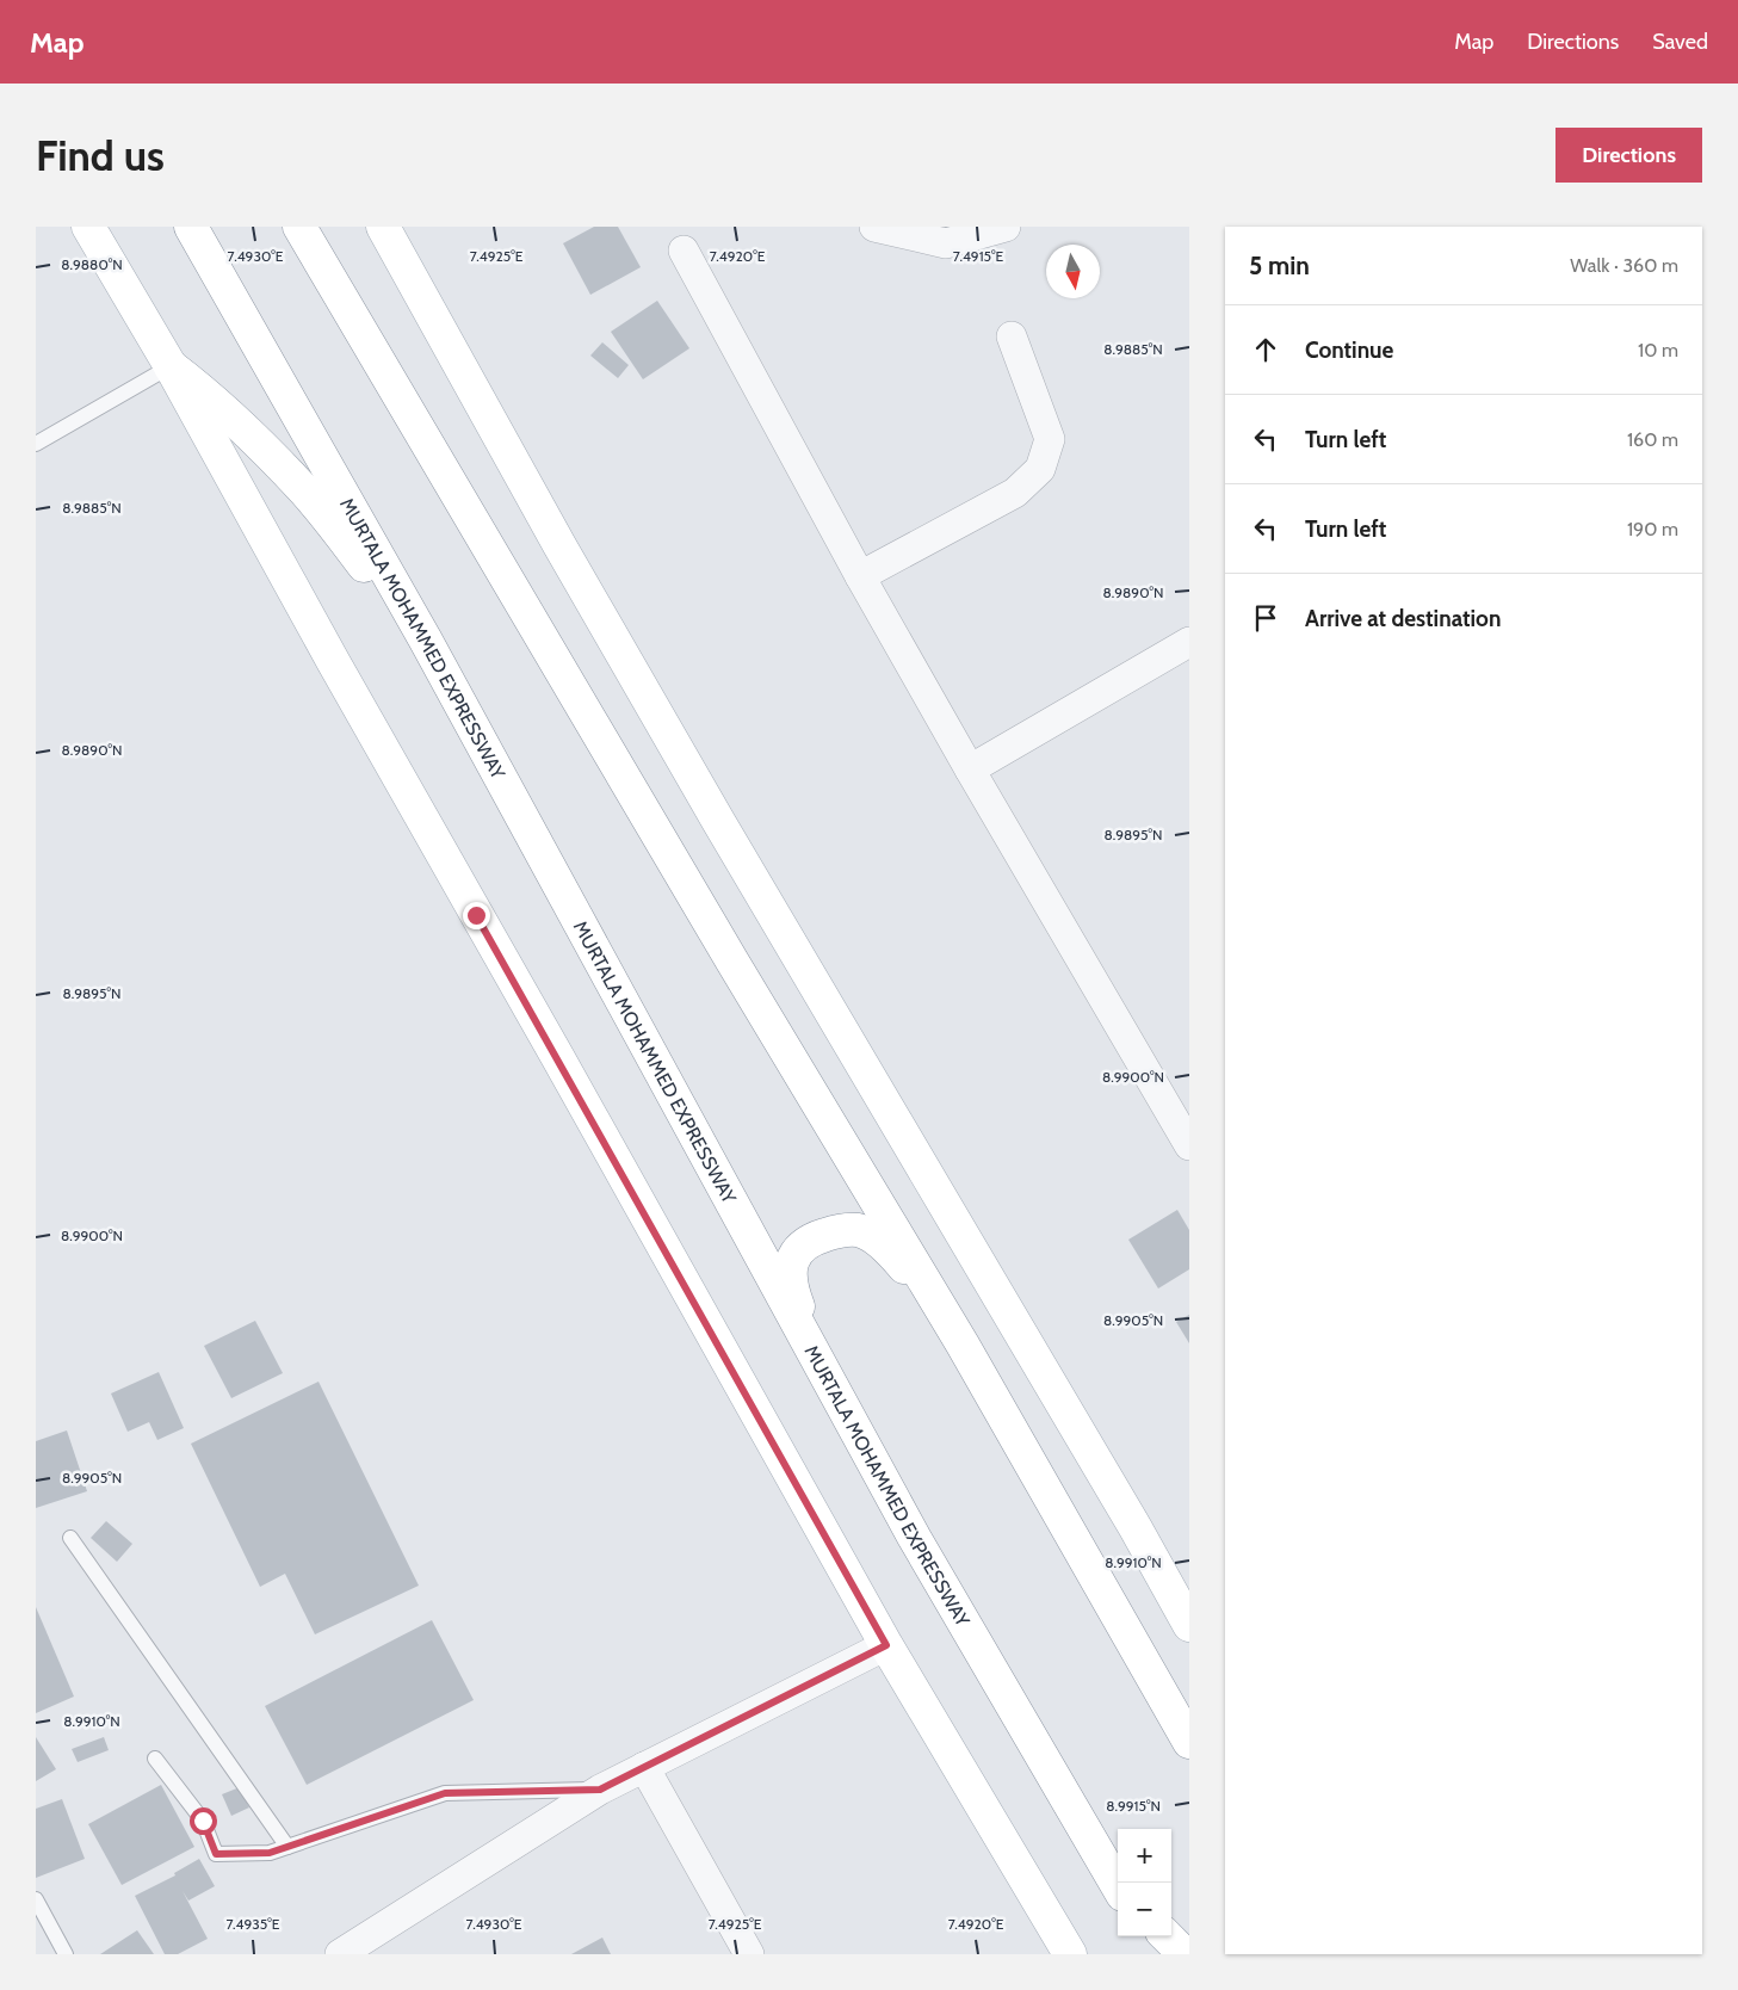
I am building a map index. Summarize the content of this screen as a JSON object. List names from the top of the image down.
{
  "streets": {
    "main road": ["MURTALA MOHAMMED EXPRESSWAY"]
  },
  "north": "bottom",
  "page": {
    "header": "Map",
    "nav": ["Map", "Directions", "Saved"],
    "buttons": "Directions",
    "title": "Find us",
    "heading": ["5 min", "Walk · 360 m"],
    "list": [
      ["Continue", "10 m"],
      ["Turn left", "160 m"],
      ["Turn left", "190 m"],
      "Arrive at destination"
    ],
    "map_buttons": ["+", "−"]
  },
  "coordinates": [
    "7.4930°E",
    "7.4925°E",
    "7.4920°E",
    "7.4915°E",
    "8.9880°N",
    "8.9885°N",
    "8.9890°N",
    "8.9895°N",
    "8.9900°N",
    "8.9905°N",
    "8.9910°N",
    "8.9915°N",
    "7.4935°E"
  ]
}
